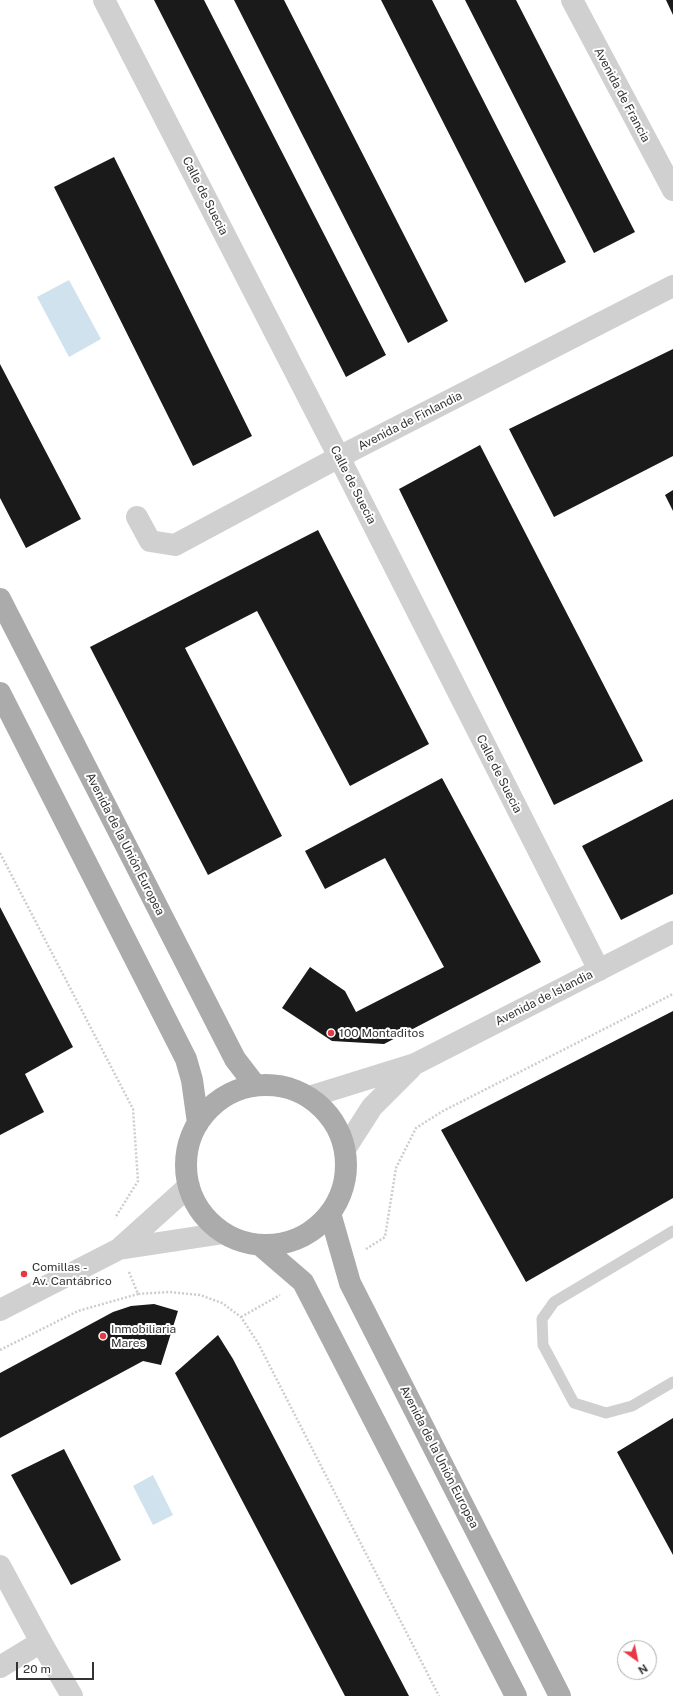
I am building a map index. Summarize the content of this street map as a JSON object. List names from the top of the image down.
{
  "streets": {
    "main road": ["Avenida de la Unión Europea"],
    "street": [
      "Avenida de Francia",
      "Calle de Suecia",
      "Avenida de Finlandia",
      "Avenida de Islandia"
    ]
  },
  "crossings": [
    ["Calle de Suecia", "Avenida de Finlandia"],
    ["Calle de Suecia", "Avenida de Islandia"]
  ],
  "places": ["100 Montaditos", "Comillas - Av. Cantábrico", "Inmobiliaria Mares"],
  "scale_bar": "20 m",
  "north": "bottom right"
}
